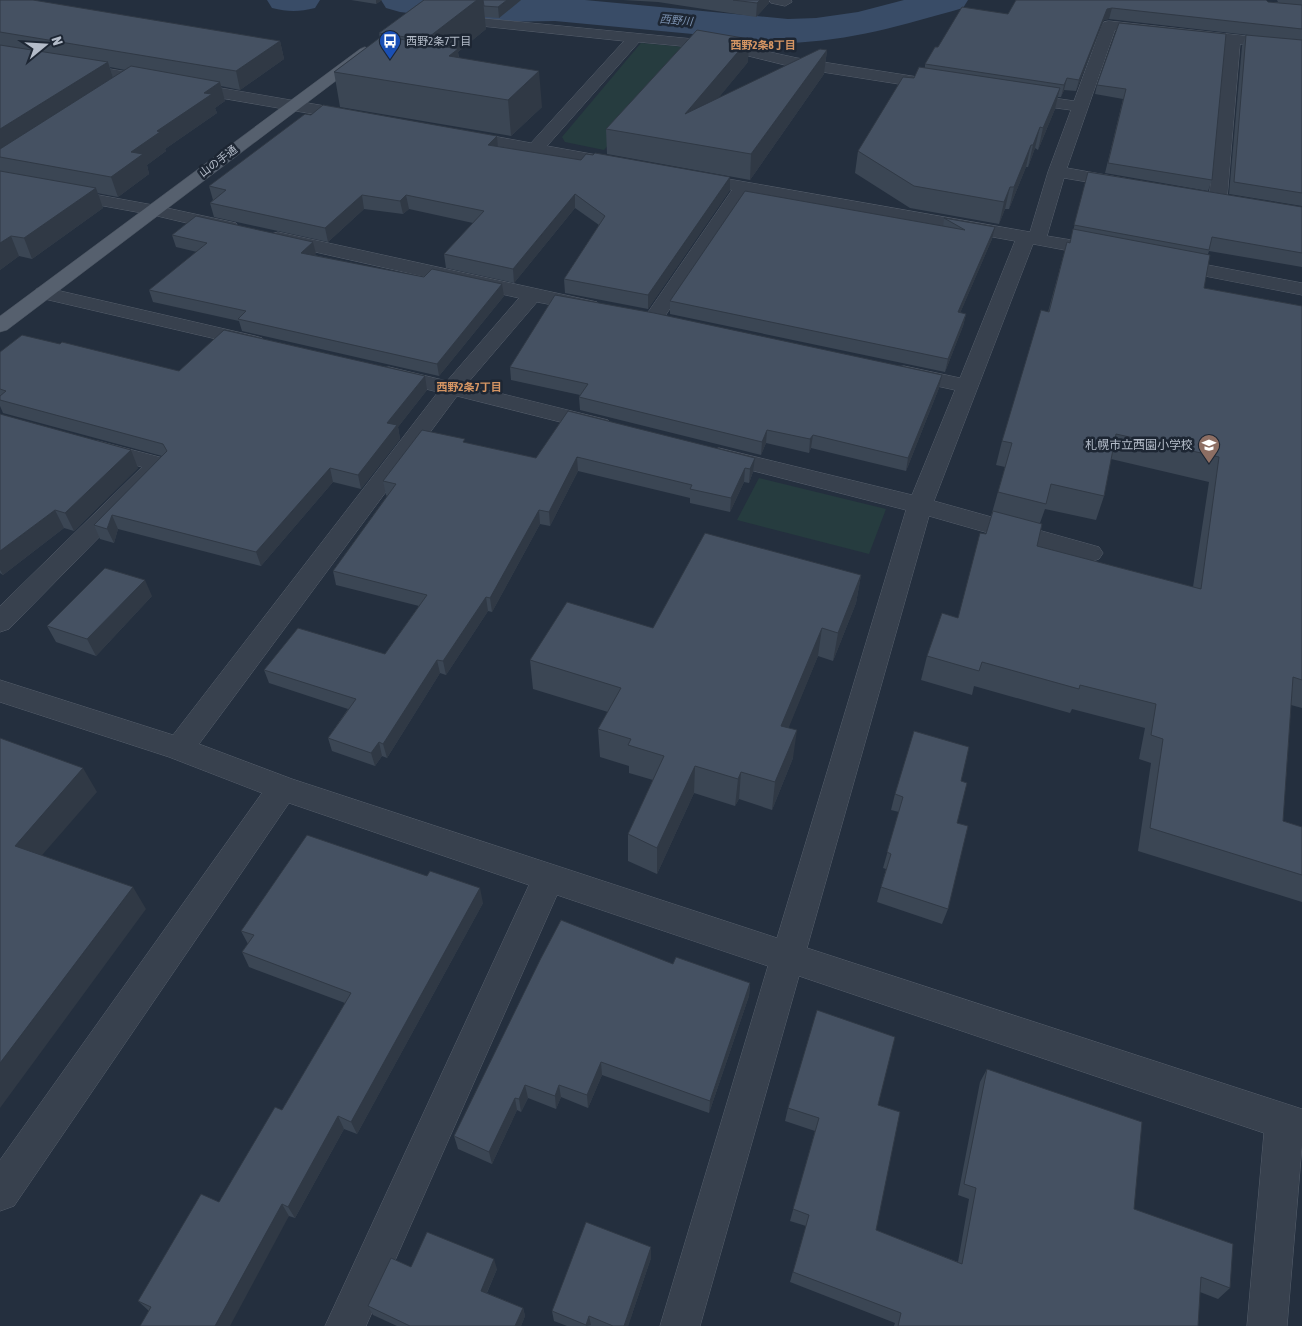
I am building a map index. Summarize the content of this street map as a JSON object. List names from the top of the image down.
{
  "streets": {
    "main road": ["山の手通"]
  },
  "districts": ["西野2条8丁目", "西野2条7丁目"],
  "water": ["西野川"],
  "places": {
    "bus stop": ["西野2条7丁目"],
    "school or university": ["札幌市立西園小学校"]
  },
  "north": "right"
}
